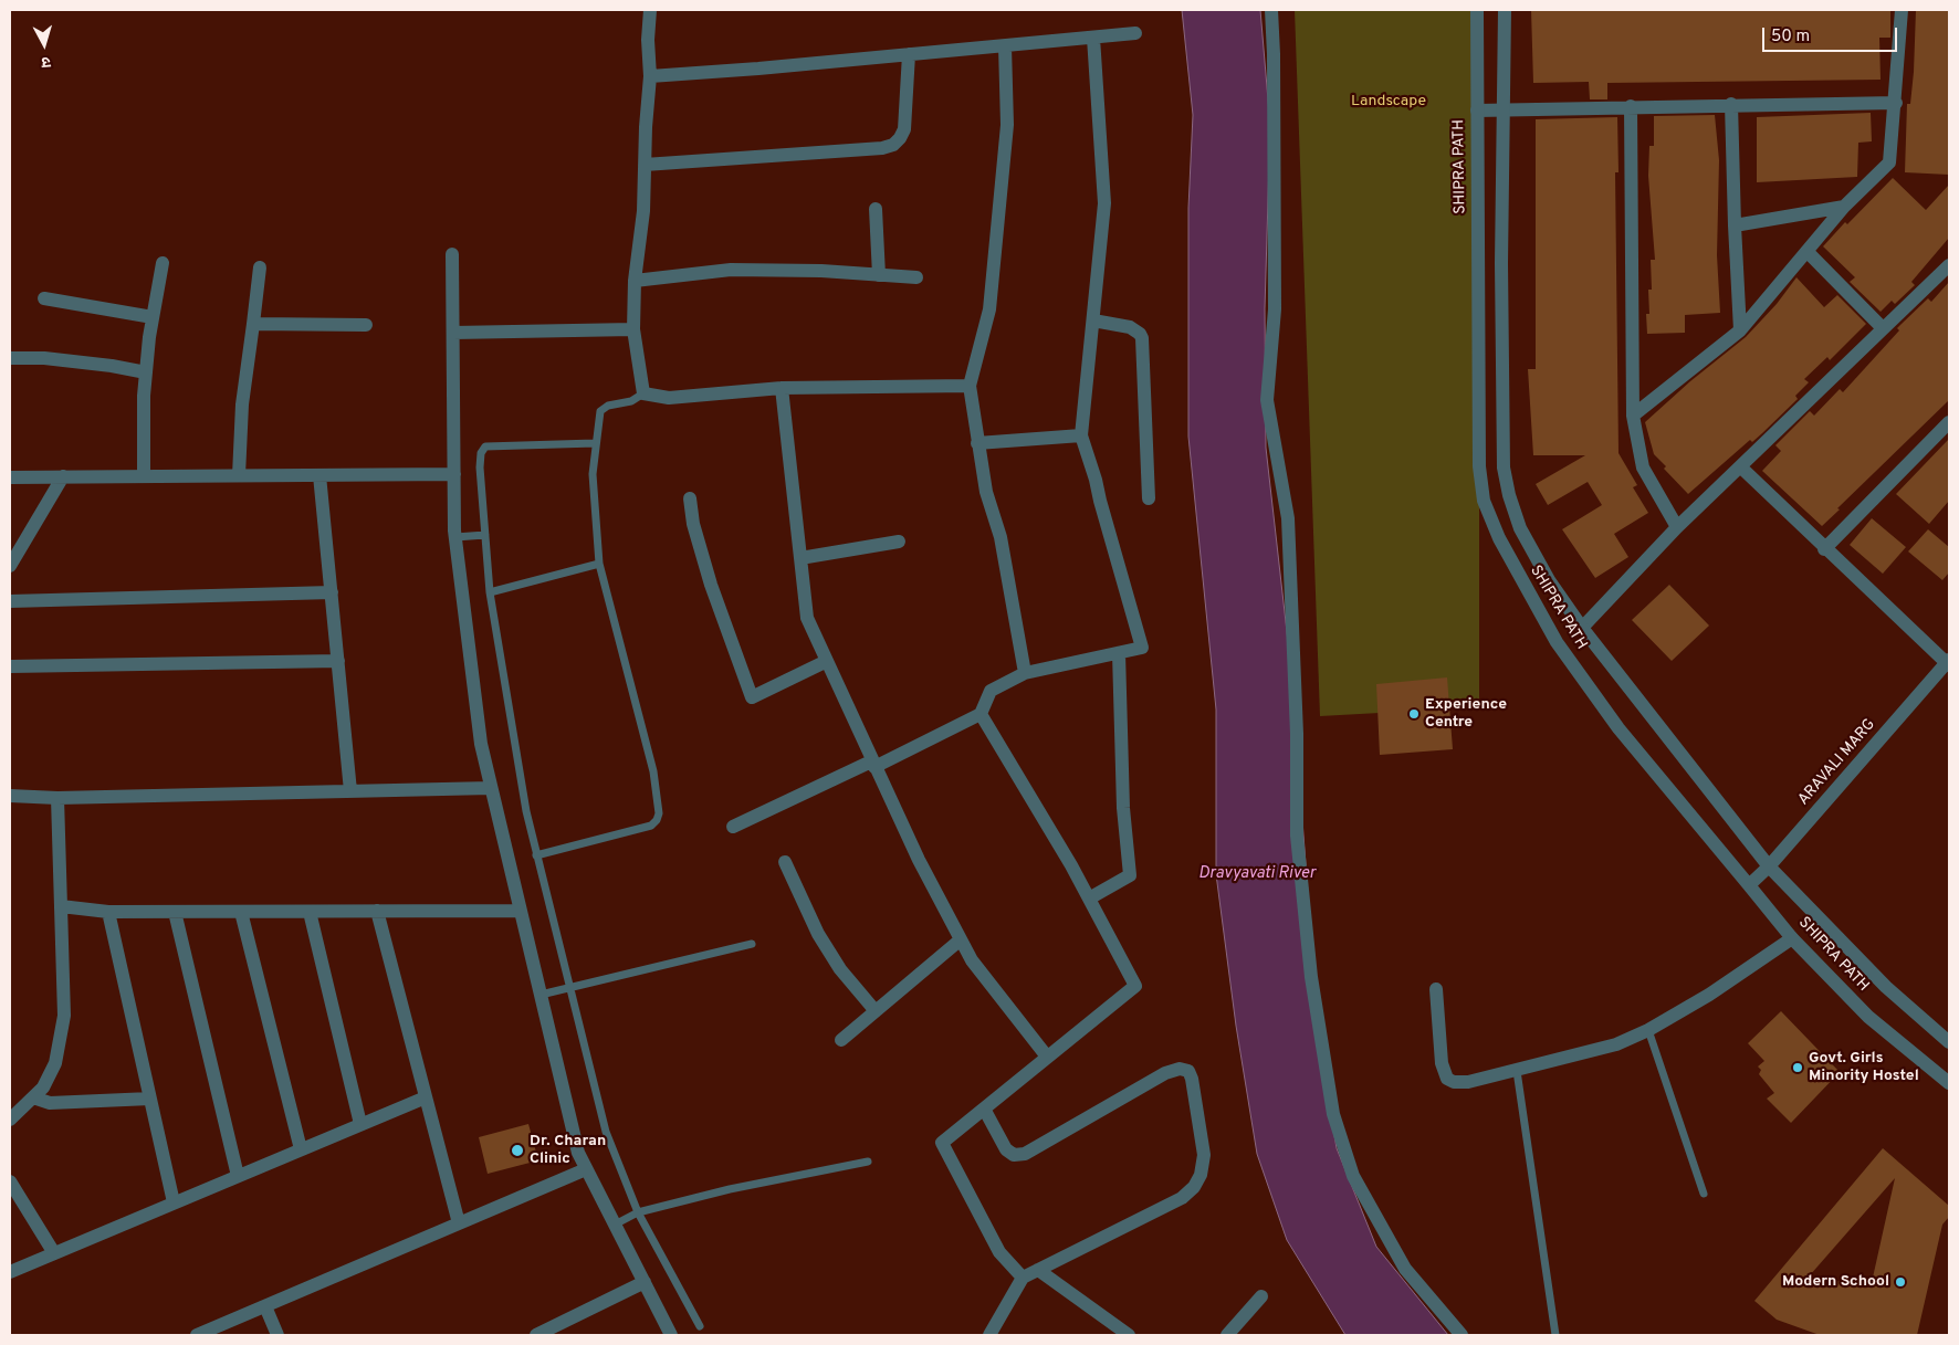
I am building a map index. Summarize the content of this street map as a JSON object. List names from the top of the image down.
{
  "streets": {
    "street": ["SHIPRA PATH", "ARAVALI MARG"]
  },
  "crossings": [
    ["SHIPRA PATH", "ARAVALI MARG"]
  ],
  "water": ["Dravyavati River"],
  "parks": ["Landscape"],
  "places": [
    "Experience Centre",
    "Govt. Girls Minority Hostel",
    "Dr. Charan Clinic",
    "Modern School"
  ],
  "scale_bar": "50 m",
  "north": "bottom"
}
